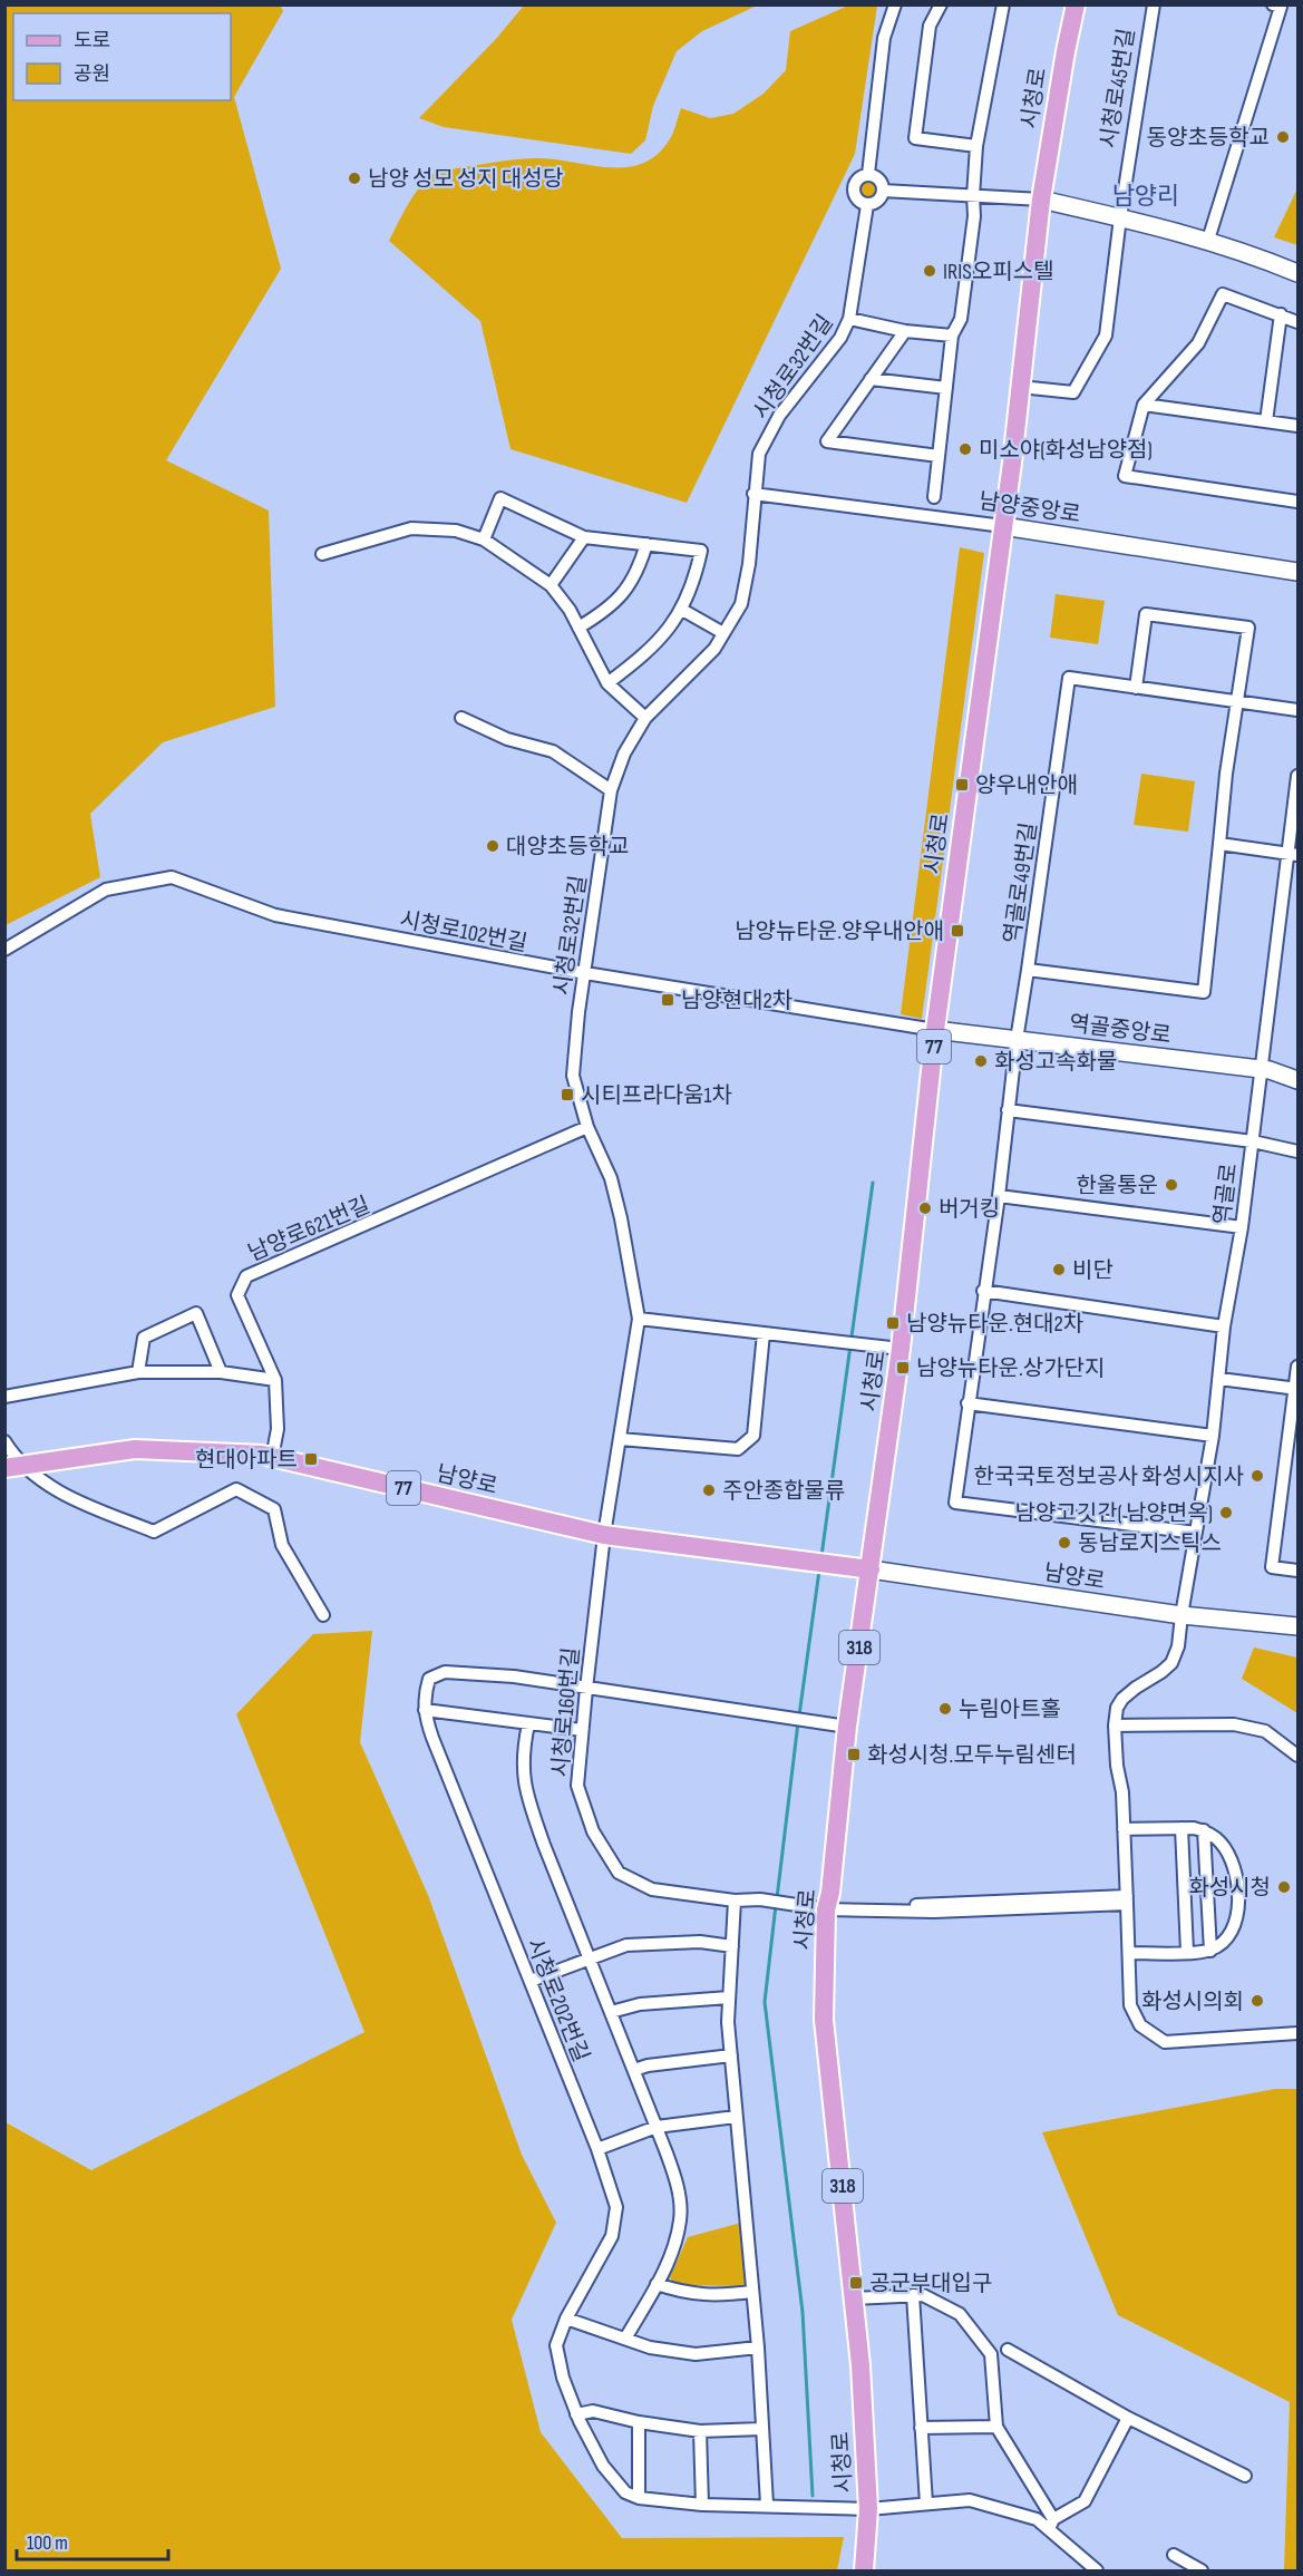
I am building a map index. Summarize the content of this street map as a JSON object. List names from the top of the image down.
{
  "streets": {
    "main road": [
      "시청로",
      "77",
      "남양로",
      "318"
    ],
    "street": [
      "시청로45번길",
      "시청로32번길",
      "남양중앙로",
      "역골로49번길",
      "시청로102번길",
      "역골중앙로",
      "역골로",
      "남양로621번길",
      "시청로160번길",
      "시청로202번길"
    ]
  },
  "crossings": [
    ["시청로45번길", "시청로"],
    ["시청로", "남양중앙로"],
    ["시청로", "시청로102번길"],
    ["시청로", "역골중앙로"],
    ["시청로", "남양로"],
    ["시청로", "시청로160번길"],
    ["시청로", "시청로202번길"],
    ["시청로32번길", "남양중앙로"],
    ["시청로32번길", "시청로102번길"],
    ["시청로32번길", "남양로621번길"],
    ["시청로32번길", "남양로"],
    ["시청로32번길", "시청로160번길"],
    ["시청로102번길", "역골중앙로"],
    ["역골중앙로", "역골로"],
    ["역골로", "남양로"],
    ["남양로", "시청로160번길"],
    ["시청로160번길", "시청로202번길"]
  ],
  "districts": ["남양리"],
  "places": {
    "other": [
      "동양초등학교",
      "남양 성모 성지 대성당",
      "IRIS오피스텔",
      "미소야(화성남양점)",
      "대양초등학교",
      "화성고속화물",
      "한울통운",
      "버거킹",
      "비단",
      "한국국토정보공사 화성시지사",
      "주안종합물류",
      "남양고깃간( 남양면옥)",
      "동남로지스틱스",
      "누림아트홀",
      "화성시청",
      "화성시의회"
    ],
    "transit": [
      "양우내안애",
      "남양뉴타운.양우내안애",
      "남양현대2차",
      "시티프라다움1차",
      "남양뉴타운.현대2차",
      "남양뉴타운.상가단지",
      "현대아파트",
      "화성시청.모두누림센터",
      "공군부대입구"
    ]
  },
  "legend": ["도로", "공원"],
  "scale_bar": "100 m"
}
